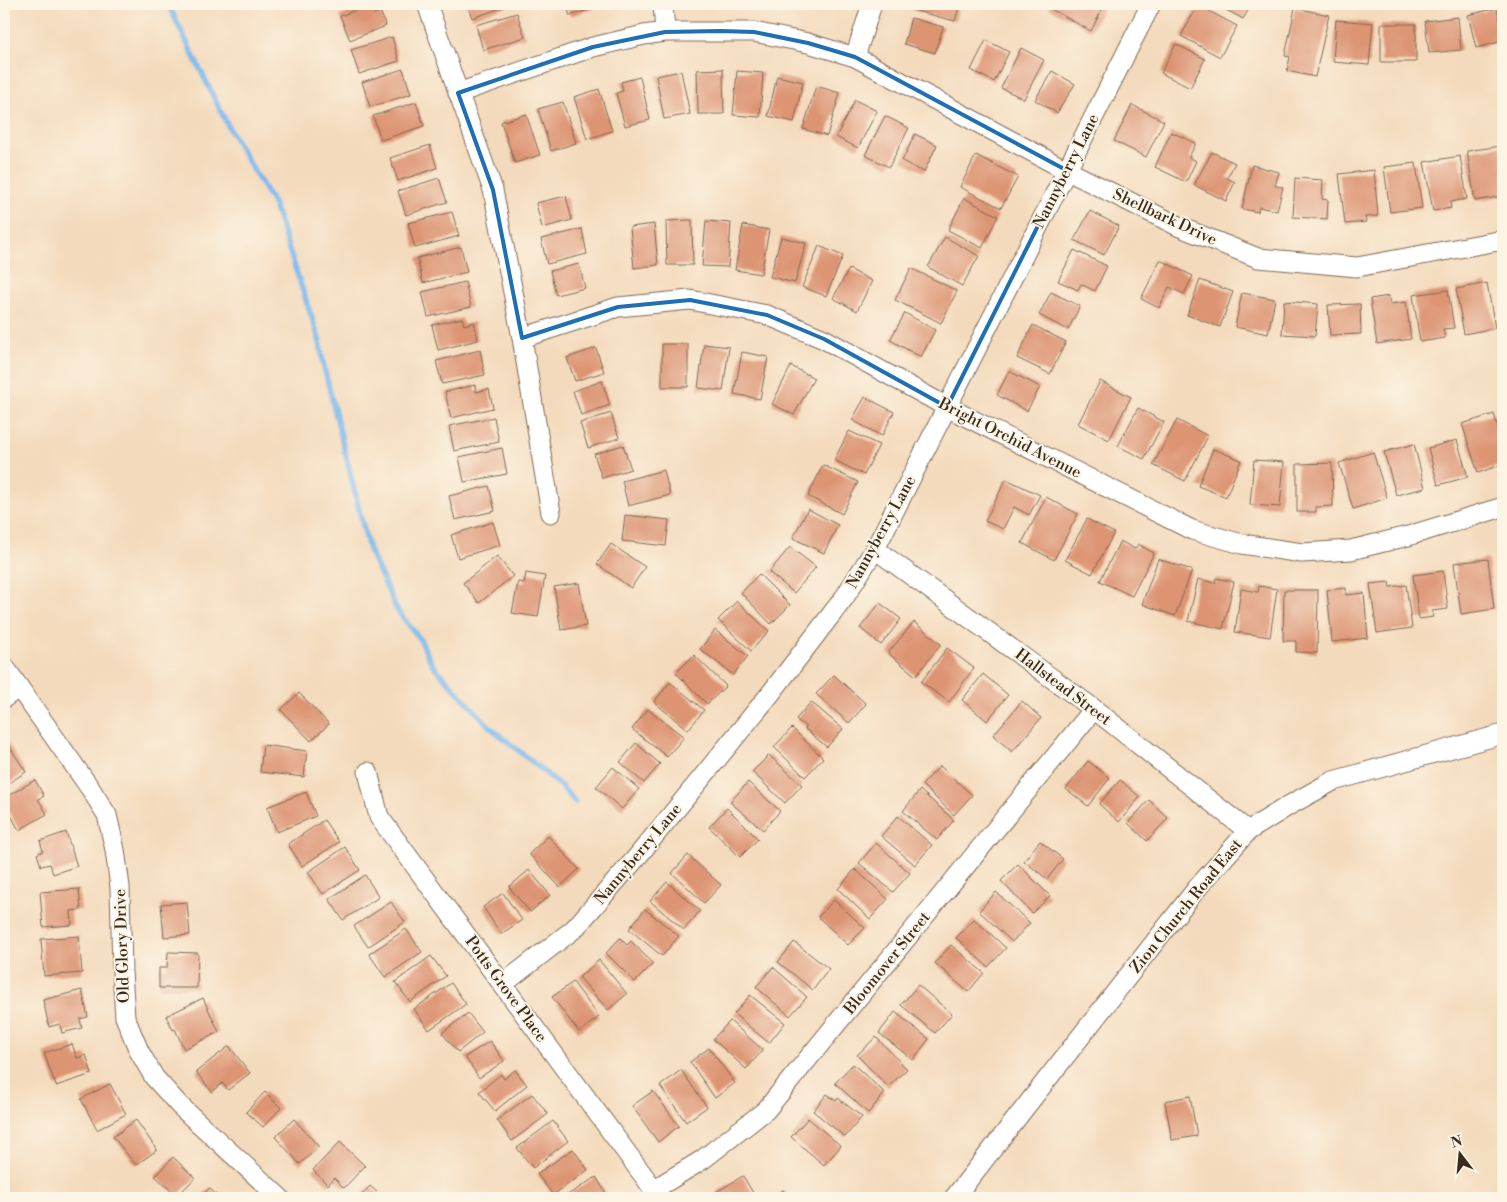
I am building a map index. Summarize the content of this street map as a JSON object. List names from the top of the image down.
{
  "streets": {
    "street": [
      "Nannyberry Lane",
      "Shellbark Drive",
      "Bright Orchid Avenue",
      "Hallstead Street",
      "Zion Church Road East",
      "Old Glory Drive",
      "Bloomover Street",
      "Potts Grove Place"
    ]
  },
  "crossings": [
    ["Nannyberry Lane", "Shellbark Drive"],
    ["Nannyberry Lane", "Bright Orchid Avenue"],
    ["Nannyberry Lane", "Hallstead Street"],
    ["Nannyberry Lane", "Potts Grove Place"],
    ["Hallstead Street", "Zion Church Road East"],
    ["Hallstead Street", "Bloomover Street"],
    ["Bloomover Street", "Potts Grove Place"]
  ],
  "north": "top"
}
